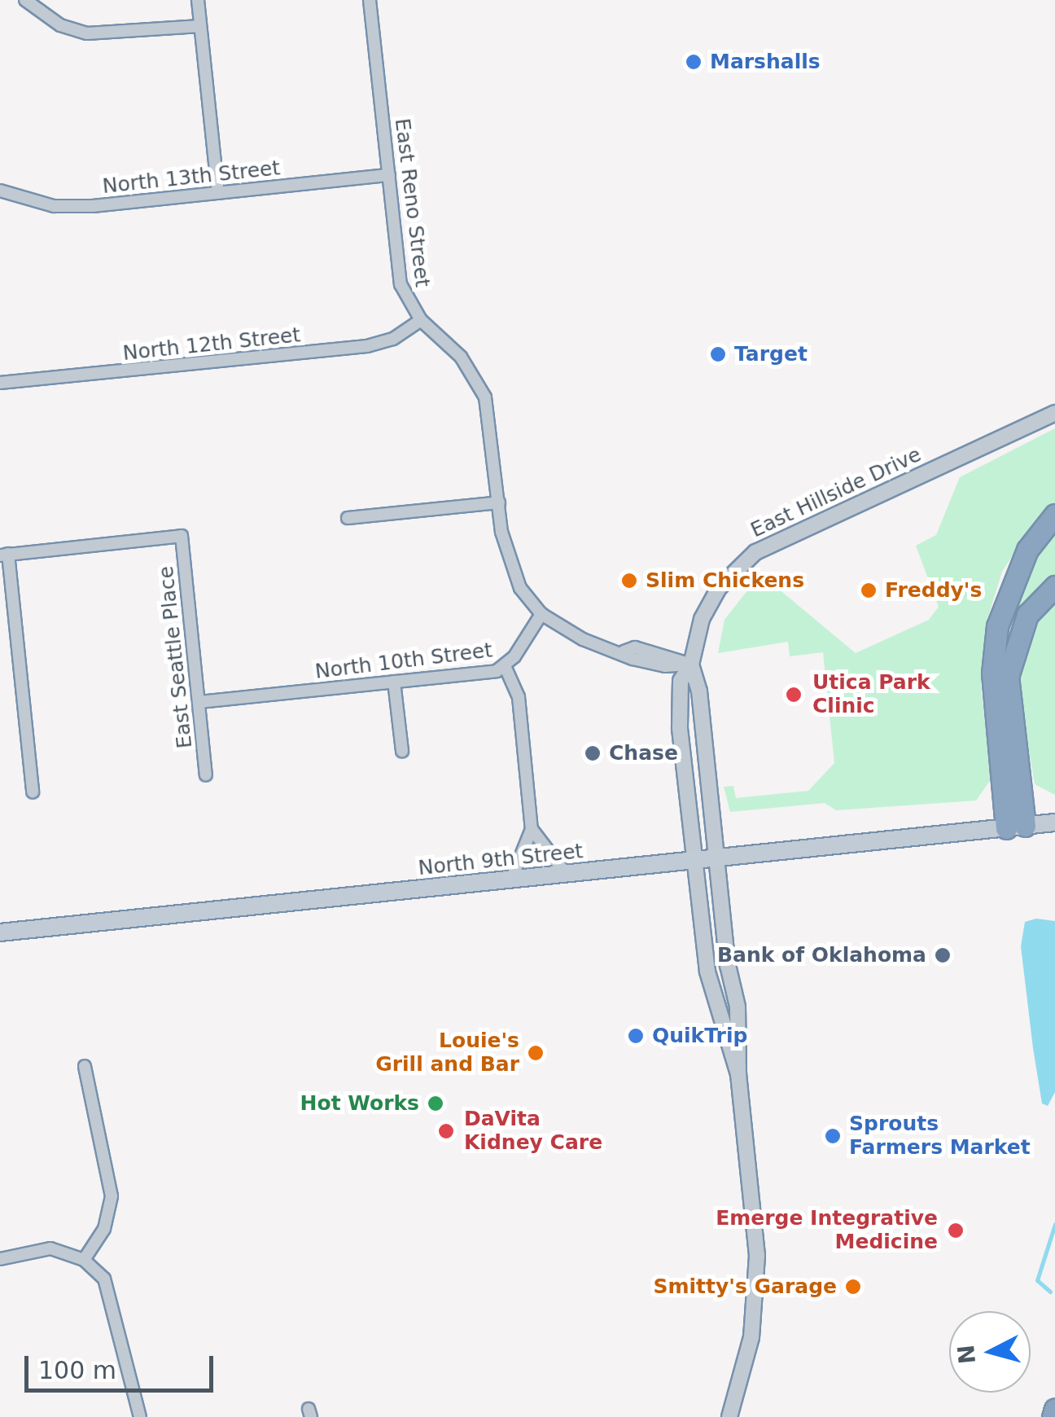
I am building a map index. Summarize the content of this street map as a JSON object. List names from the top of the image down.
{
  "streets": {
    "main road": ["North 9th Street"],
    "street": [
      "North 13th Street",
      "East Reno Street",
      "North 12th Street",
      "East Hillside Drive",
      "East Seattle Place",
      "North 10th Street"
    ]
  },
  "crossings": [
    ["North 13th Street", "East Reno Street"],
    ["East Reno Street", "North 12th Street"],
    ["East Reno Street", "North 10th Street"],
    ["East Hillside Drive", "North 9th Street"],
    ["East Seattle Place", "North 10th Street"]
  ],
  "places": [
    "Marshalls",
    "Target",
    "Slim Chickens",
    "Freddy's",
    "Utica Park Clinic",
    "Chase",
    "Bank of Oklahoma",
    "QuikTrip",
    "Louie's Grill and Bar",
    "Hot Works",
    "DaVita Kidney Care",
    "Sprouts Farmers Market",
    "Emerge Integrative Medicine",
    "Smitty's Garage"
  ],
  "scale_bar": "100 m",
  "north": "left"
}
